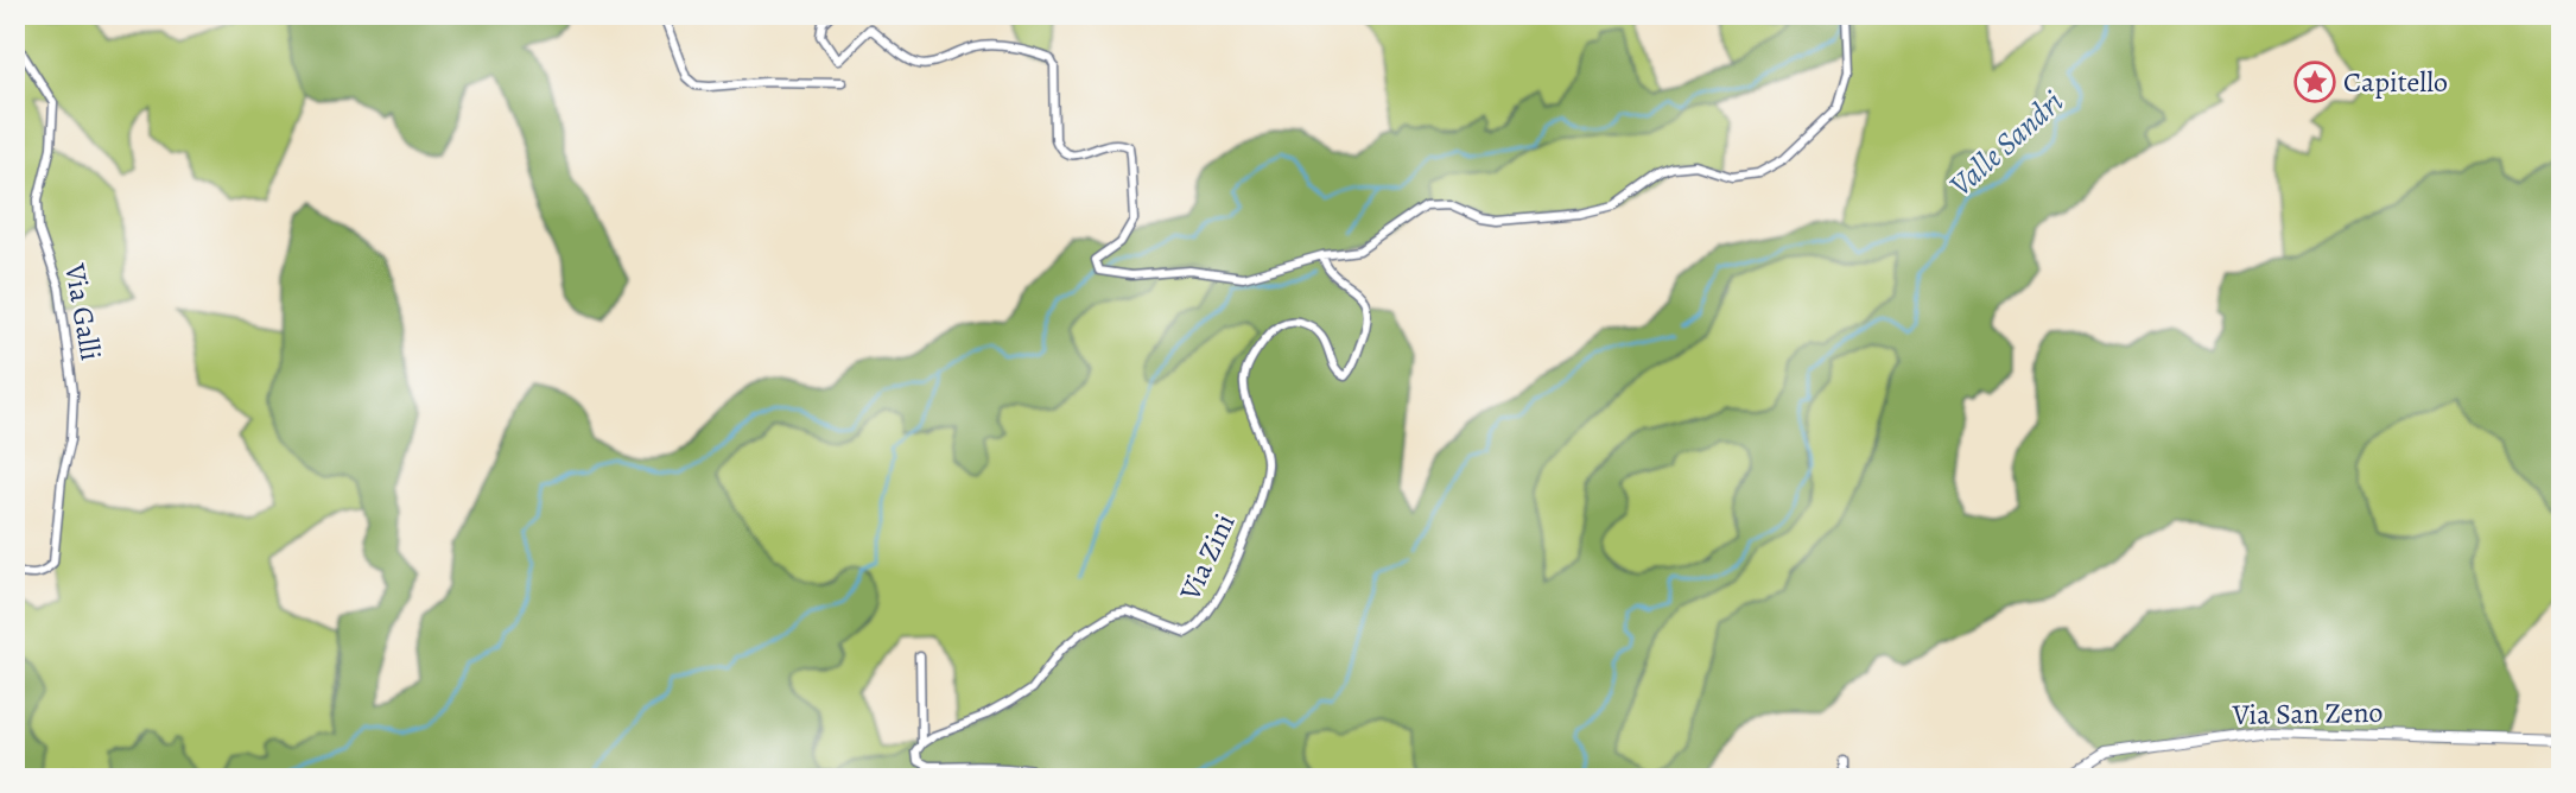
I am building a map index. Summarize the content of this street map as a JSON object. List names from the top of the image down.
{
  "streets": {
    "street": ["Via Galli", "Via Zini", "Via San Zeno"]
  },
  "water": ["Valle Sandri"],
  "places": {
    "place": ["Capitello"]
  }
}
